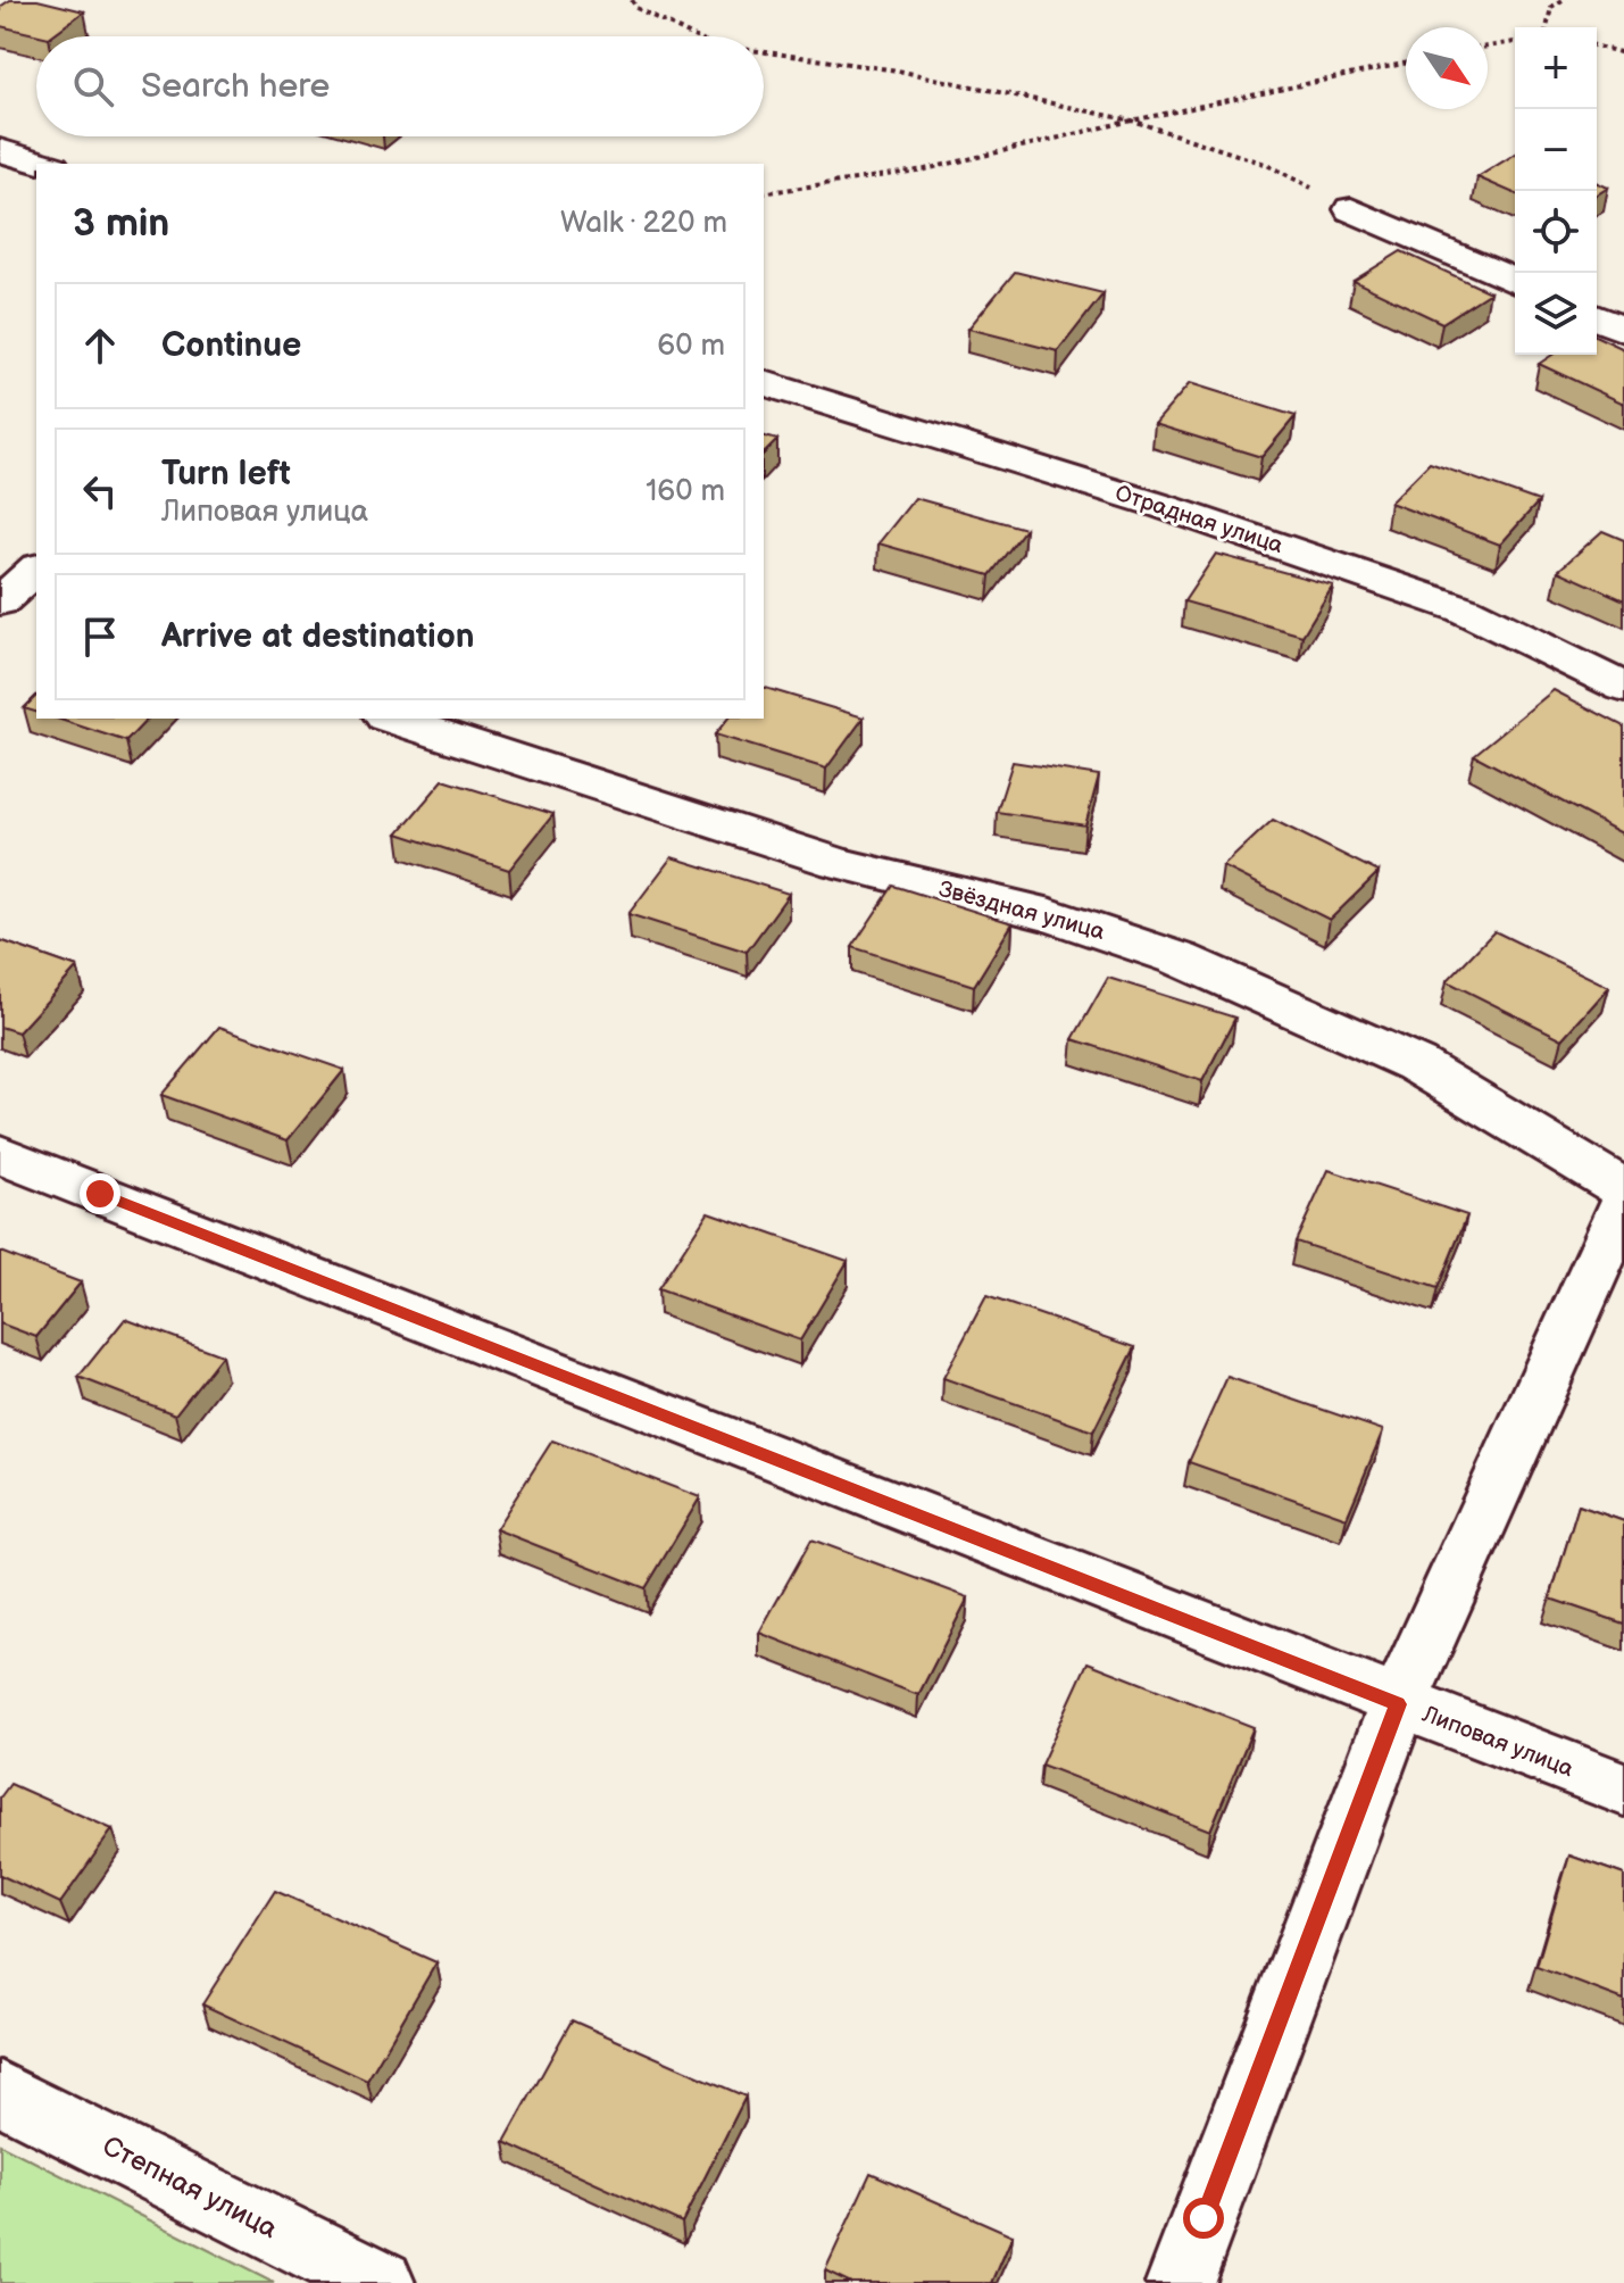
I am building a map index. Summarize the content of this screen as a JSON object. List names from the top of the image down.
{
  "streets": {
    "street": [
      "Отрадная улица",
      "Звёздная улица",
      "Липовая улица",
      "Степная улица"
    ]
  },
  "north": "bottom right",
  "page": {
    "map_buttons": ["+", "−"],
    "search": "Search here",
    "heading": ["3 min", "Walk · 220 m"],
    "list": [
      ["Continue", "60 m"],
      ["Turn left", "Липовая улица", "160 m"],
      "Arrive at destination"
    ]
  }
}
